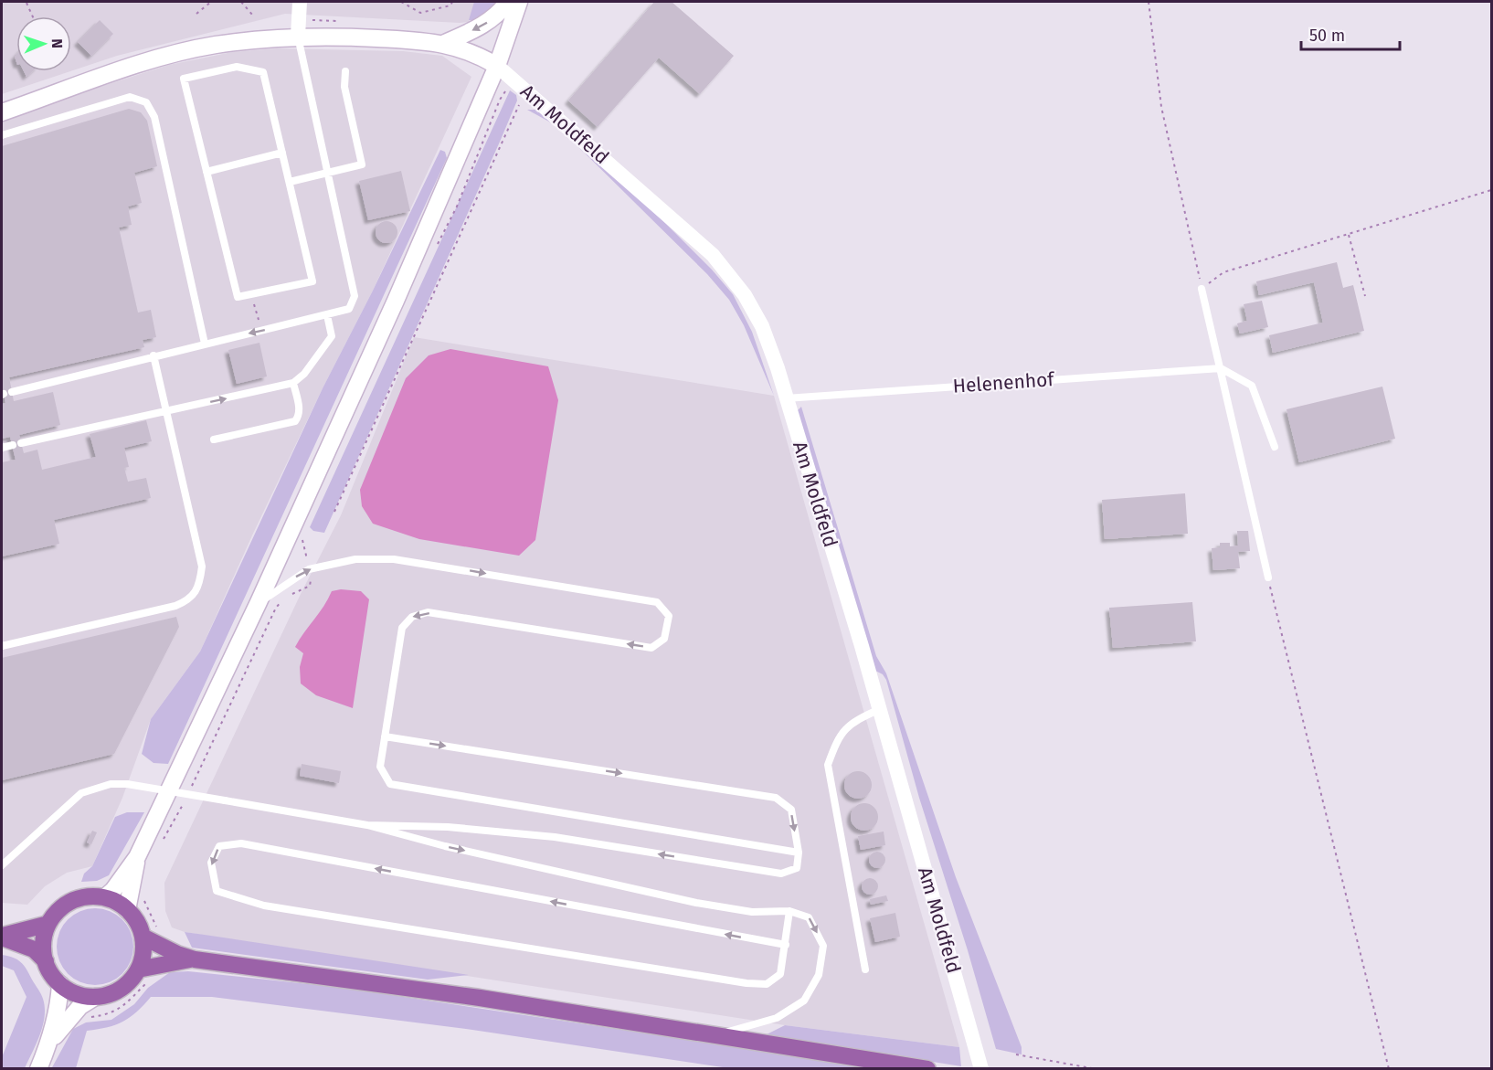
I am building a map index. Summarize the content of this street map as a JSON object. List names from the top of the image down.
{
  "streets": {
    "street": ["Am Moldfeld"],
    "lane": ["Helenenhof"]
  },
  "crossings": [
    ["Am Moldfeld", "Helenenhof"]
  ],
  "scale_bar": "50 m",
  "north": "right"
}
